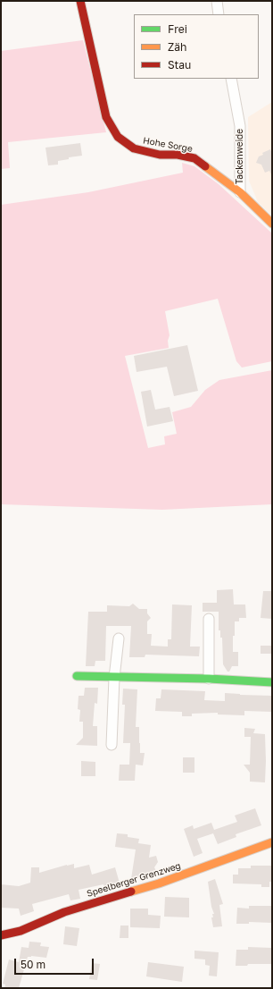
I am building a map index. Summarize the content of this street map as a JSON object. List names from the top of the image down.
{
  "streets": {
    "street": ["Hohe Sorge", "Tackenweide", "Speelberger Grenzweg"]
  },
  "crossings": [
    ["Hohe Sorge", "Tackenweide"]
  ],
  "legend": ["Frei", "Zäh", "Stau"],
  "scale_bar": "50 m"
}
